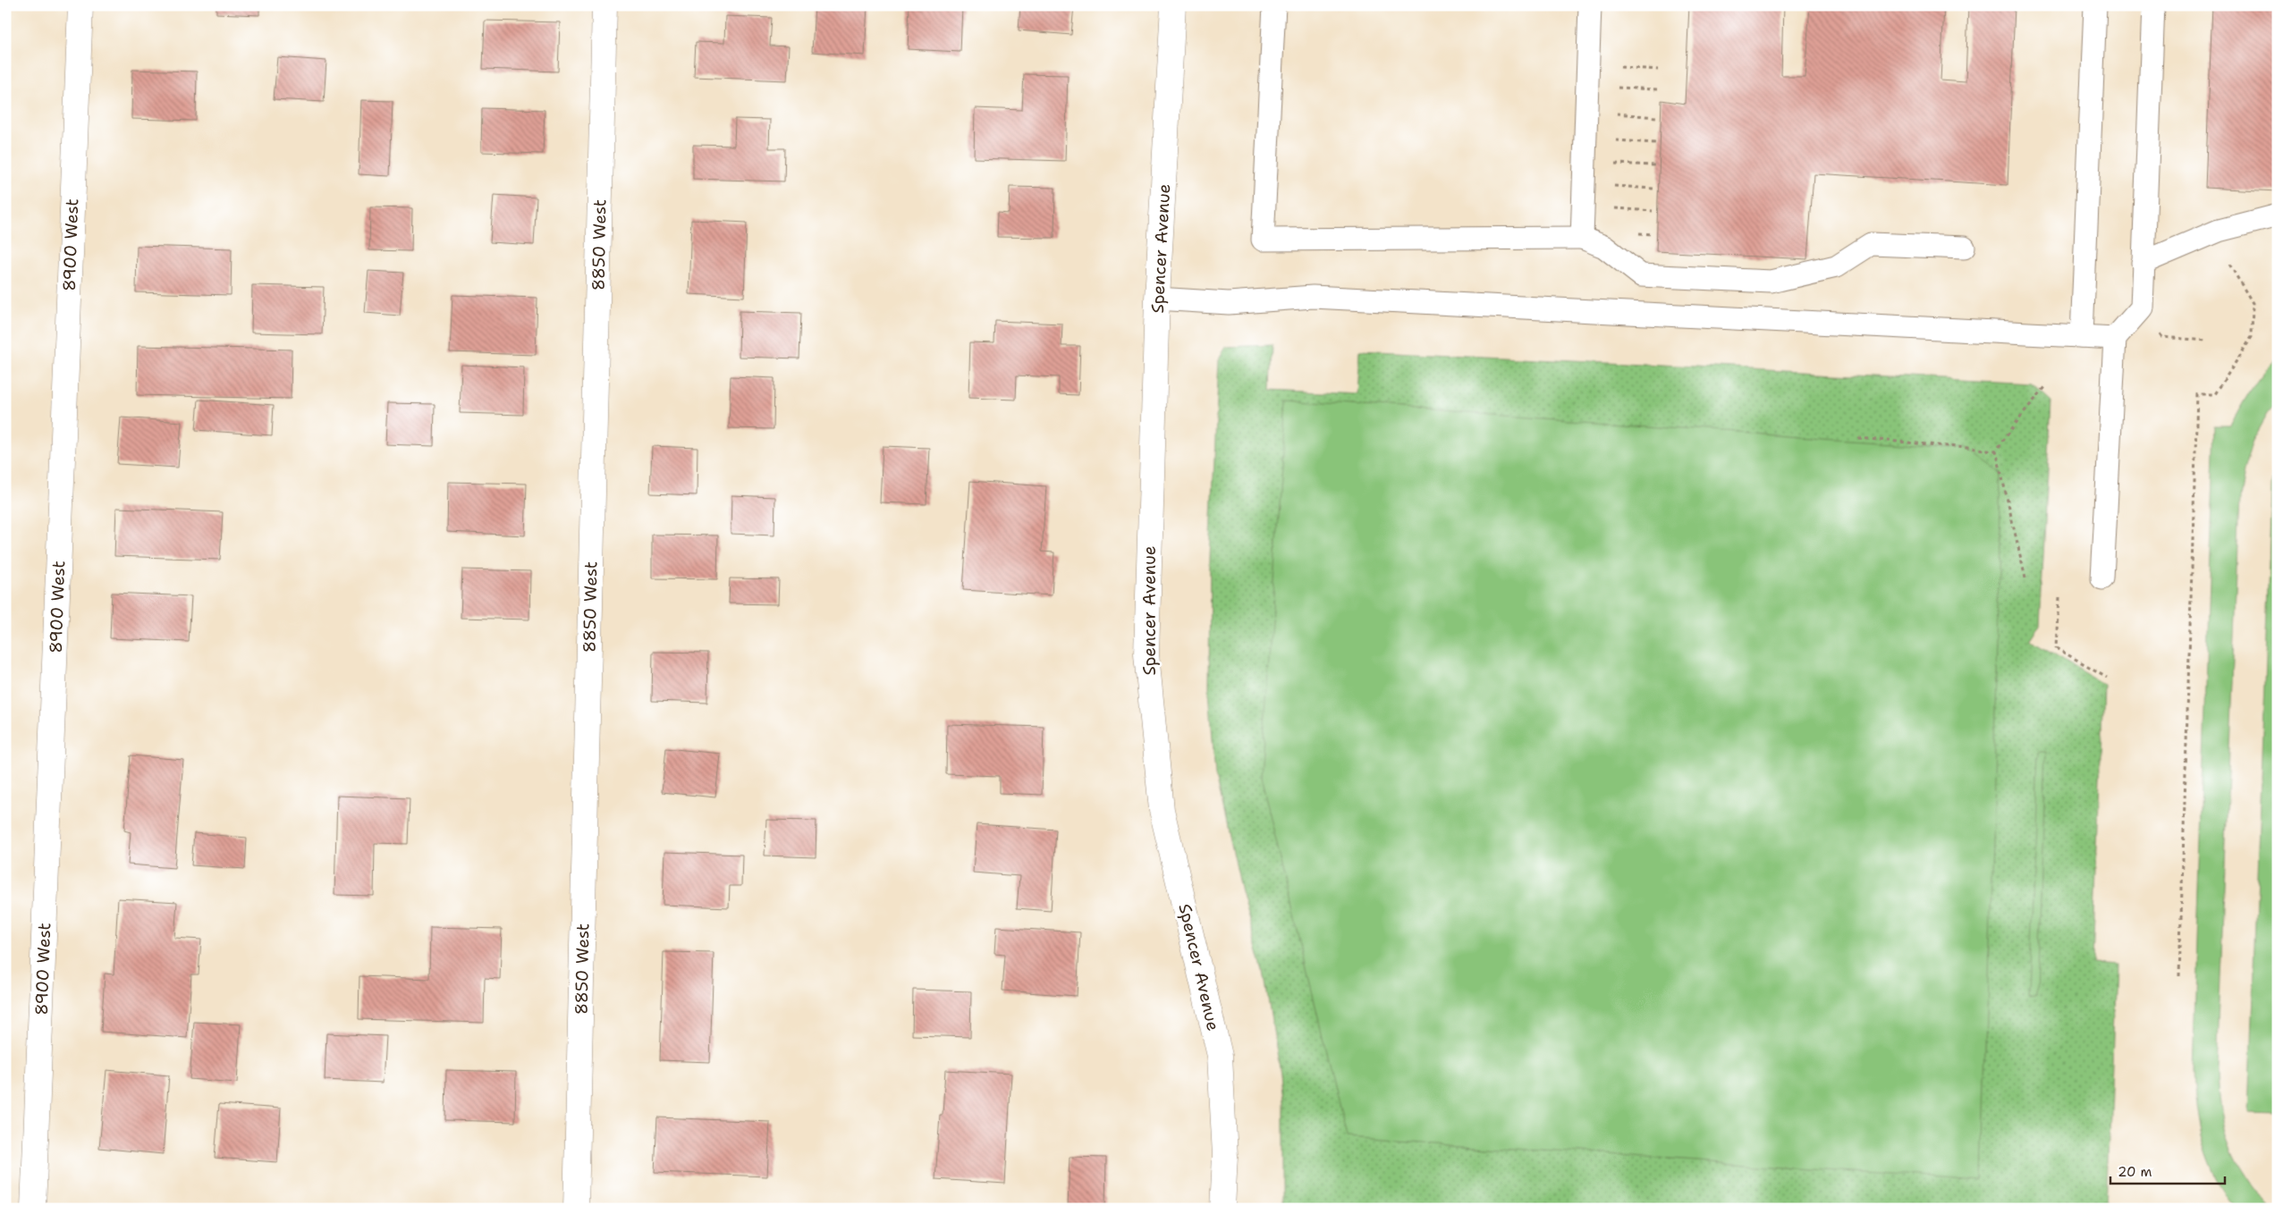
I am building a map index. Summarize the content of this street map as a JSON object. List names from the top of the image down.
{
  "streets": {
    "street": ["8900 West", "8850 West", "Spencer Avenue"]
  },
  "scale_bar": "20 m"
}
